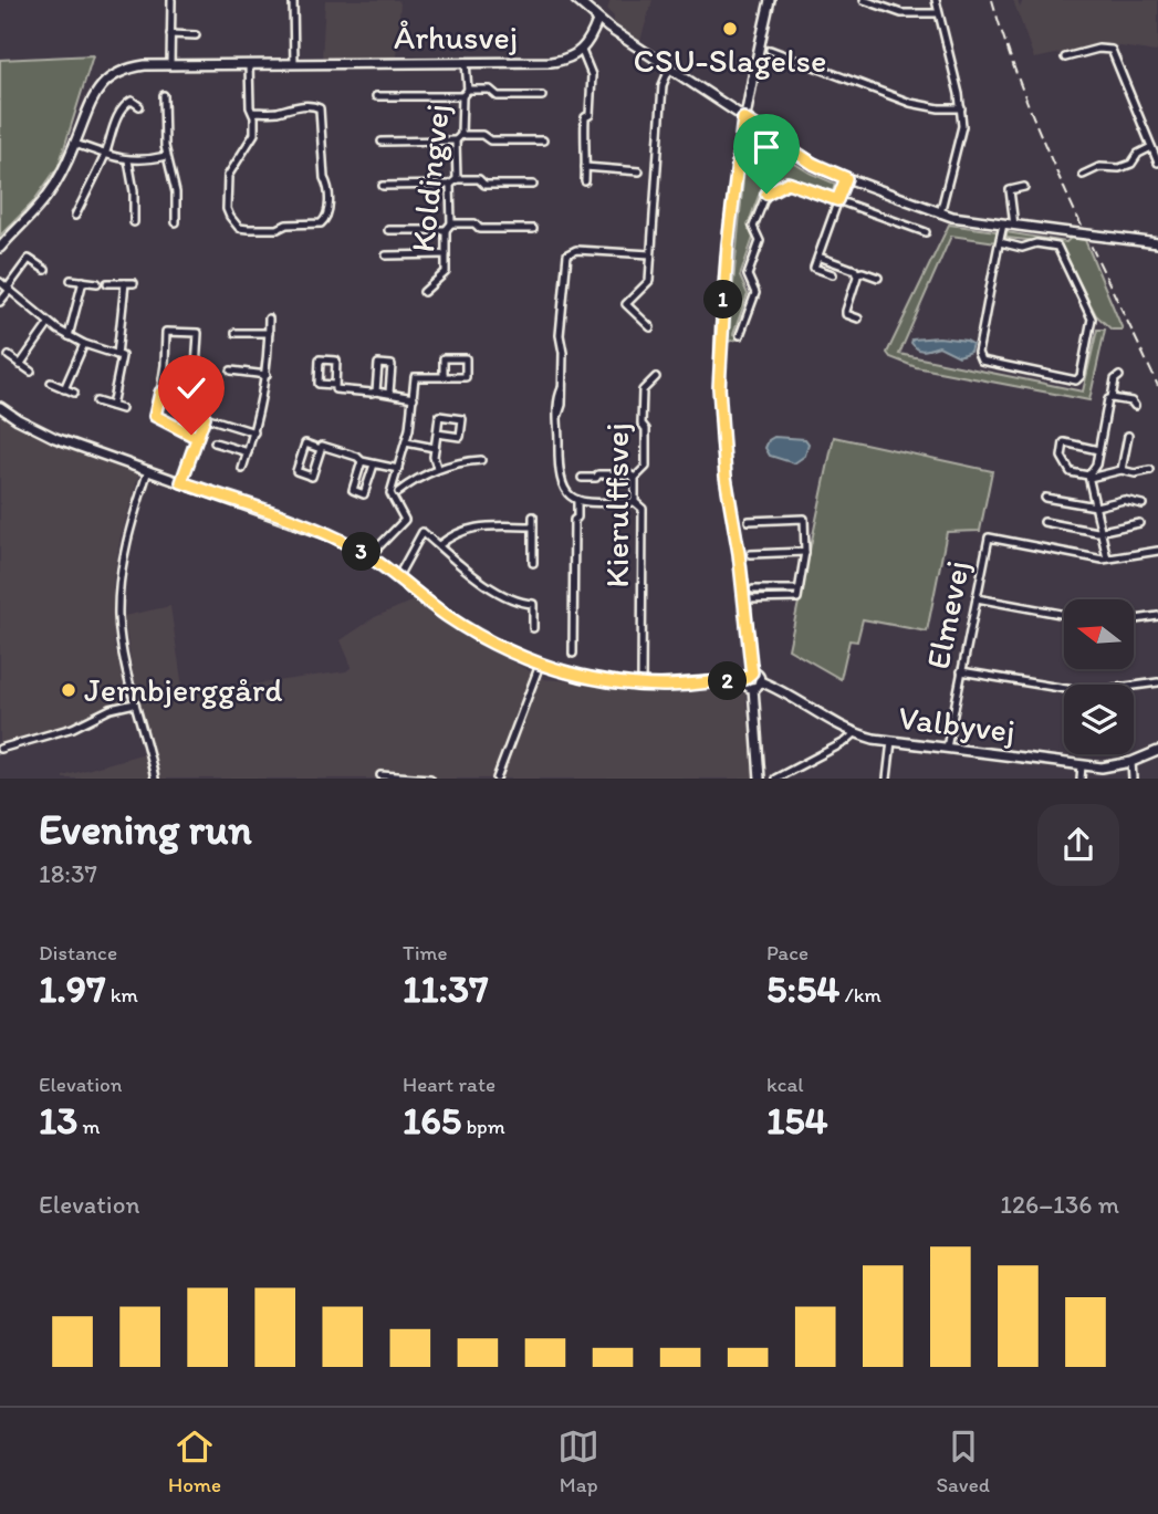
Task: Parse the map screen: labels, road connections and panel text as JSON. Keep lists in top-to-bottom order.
{
  "streets": {
    "street": [
      "Århusvej",
      "Koldingvej",
      "Kierulffsvej",
      "Elmevej",
      "Valbyvej"
    ]
  },
  "crossings": [
    ["Århusvej", "Koldingvej"],
    ["Elmevej", "Valbyvej"]
  ],
  "places": ["CSU-Slagelse", "Jernbjerggård"],
  "north": "left",
  "page": {
    "pins": ["1", "3", "2"],
    "heading": ["Evening run", "18:37"],
    "stats": [
      ["Distance", "1.97 km"],
      ["Time", "11:37"],
      ["Pace", "5:54 /km"],
      ["Elevation", "13 m"],
      ["Heart rate", "165 bpm"],
      ["kcal", "154"]
    ],
    "chart": ["Elevation", "126–136 m"],
    "tabs": ["Home", "Map", "Saved"]
  }
}
